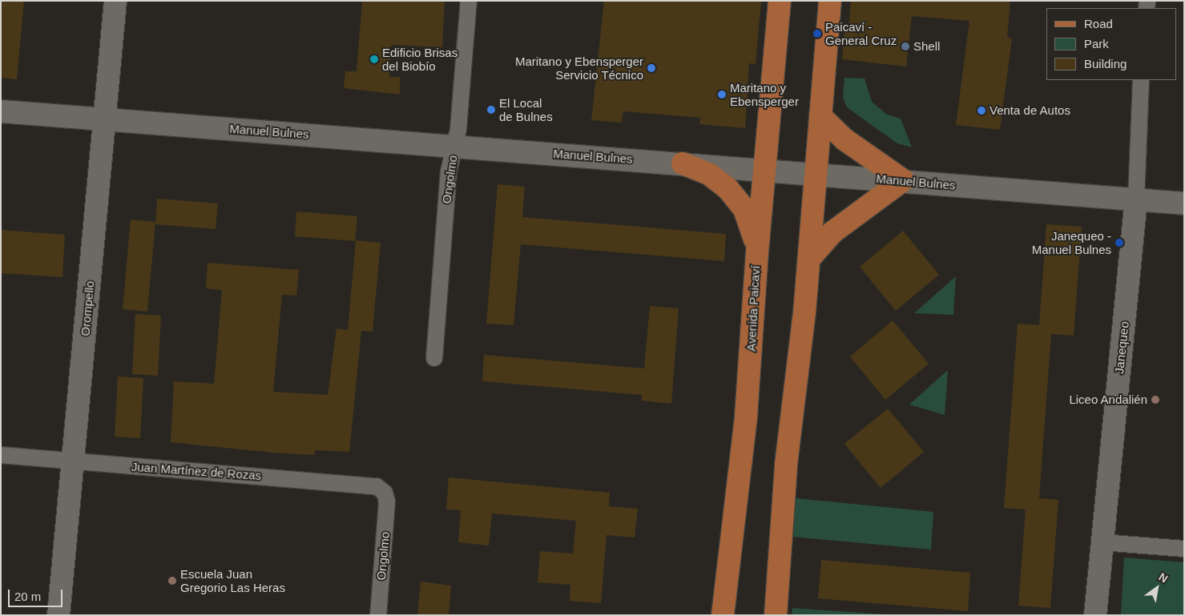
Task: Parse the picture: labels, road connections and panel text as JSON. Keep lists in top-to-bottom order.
{
  "streets": {
    "main road": [
      "Manuel Bulnes",
      "Orompello",
      "Avenida Paicaví",
      "Janequeo"
    ],
    "street": ["Ongolmo", "Juan Martínez de Rozas"]
  },
  "crossings": [
    ["Manuel Bulnes", "Ongolmo"],
    ["Manuel Bulnes", "Orompello"],
    ["Manuel Bulnes", "Avenida Paicaví"],
    ["Manuel Bulnes", "Janequeo"],
    ["Ongolmo", "Juan Martínez de Rozas"],
    ["Orompello", "Juan Martínez de Rozas"]
  ],
  "places": [
    "Paicaví - General Cruz",
    "Shell",
    "Edificio Brisas del Biobío",
    "Maritano y Ebensperger Servicio Técnico",
    "Maritano y Ebensperger",
    "El Local de Bulnes",
    "Venta de Autos",
    "Janequeo - Manuel Bulnes",
    "Liceo Andalién",
    "Escuela Juan Gregorio Las Heras"
  ],
  "legend": ["Road", "Park", "Building"],
  "scale_bar": "20 m",
  "north": "top right"
}
